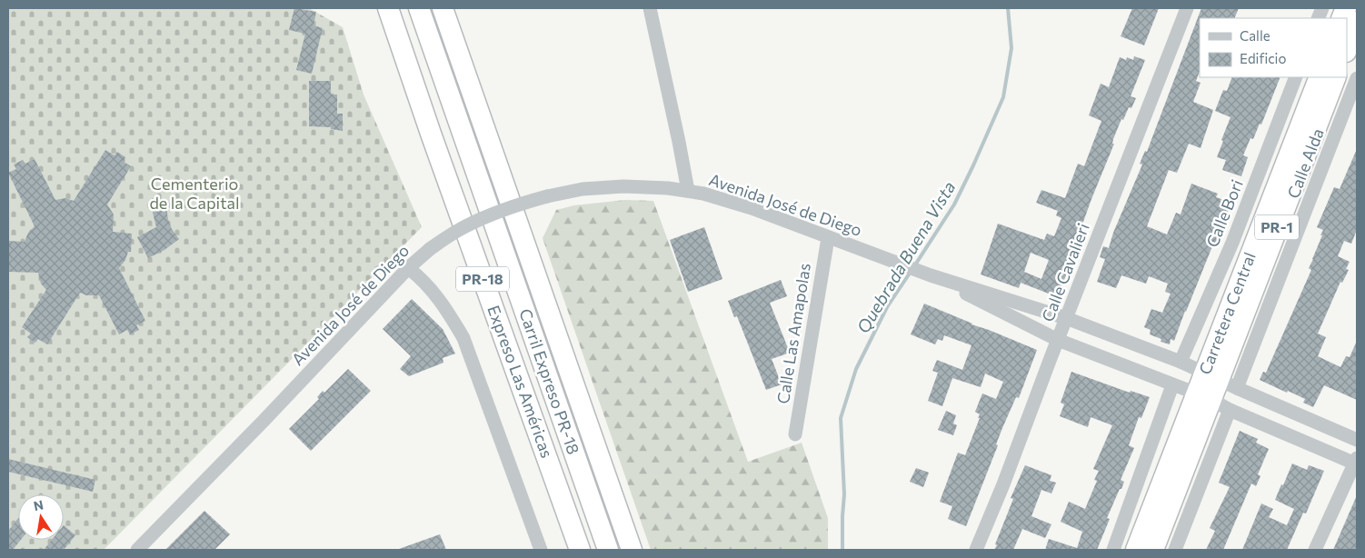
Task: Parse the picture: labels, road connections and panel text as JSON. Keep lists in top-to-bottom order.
{
  "streets": {
    "highway": [
      "PR-1",
      "PR-18",
      "Carretera Central",
      "Expreso Las Américas",
      "Carril Expreso PR-18"
    ],
    "street": [
      "Calle Alda",
      "Avenida José de Diego",
      "Calle Bori",
      "Calle Cavalieri",
      "Calle Las Amapolas"
    ]
  },
  "crossings": [
    ["Calle Alda", "Avenida José de Diego"],
    ["Avenida José de Diego", "Calle Bori"],
    ["Avenida José de Diego", "Calle Cavalieri"],
    ["Avenida José de Diego", "Carretera Central"],
    ["Avenida José de Diego", "Calle Las Amapolas"]
  ],
  "water": ["Quebrada Buena Vista"],
  "parks": ["Cementerio de la Capital"],
  "legend": ["Calle", "Edificio"],
  "north": "top"
}
